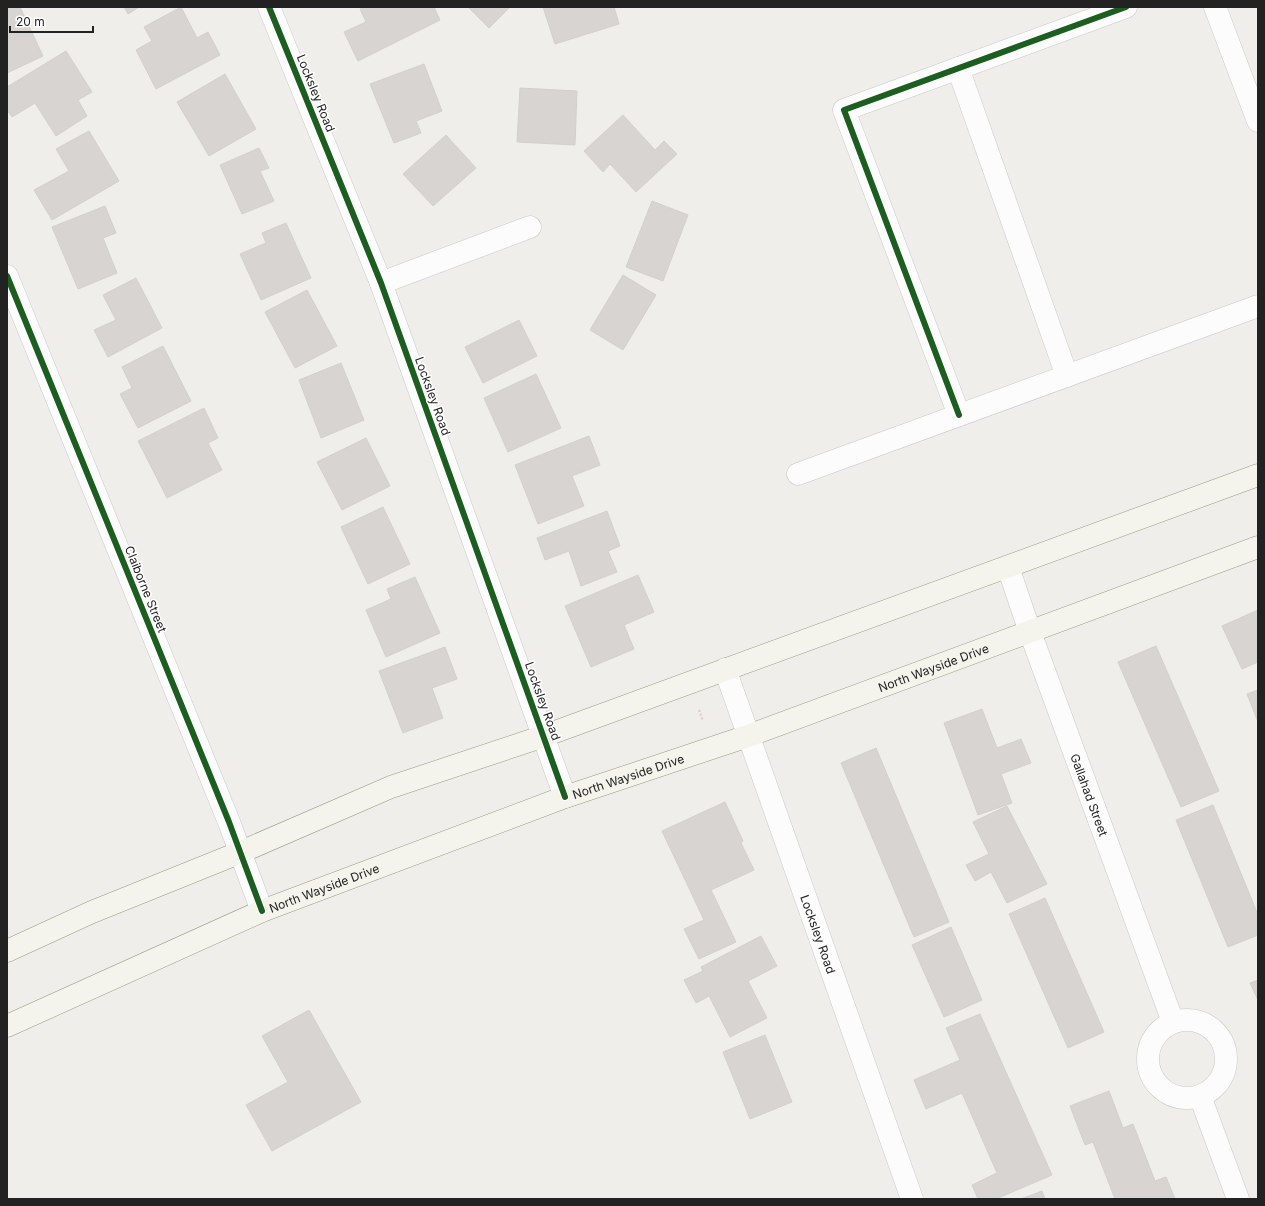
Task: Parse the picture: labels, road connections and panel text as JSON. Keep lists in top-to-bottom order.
{
  "streets": {
    "main road": ["North Wayside Drive"],
    "street": ["Locksley Road", "Claiborne Street", "Gallahad Street"]
  },
  "crossings": [
    ["Locksley Road", "North Wayside Drive"],
    ["Claiborne Street", "North Wayside Drive"],
    ["North Wayside Drive", "Gallahad Street"]
  ],
  "scale_bar": "20 m"
}
